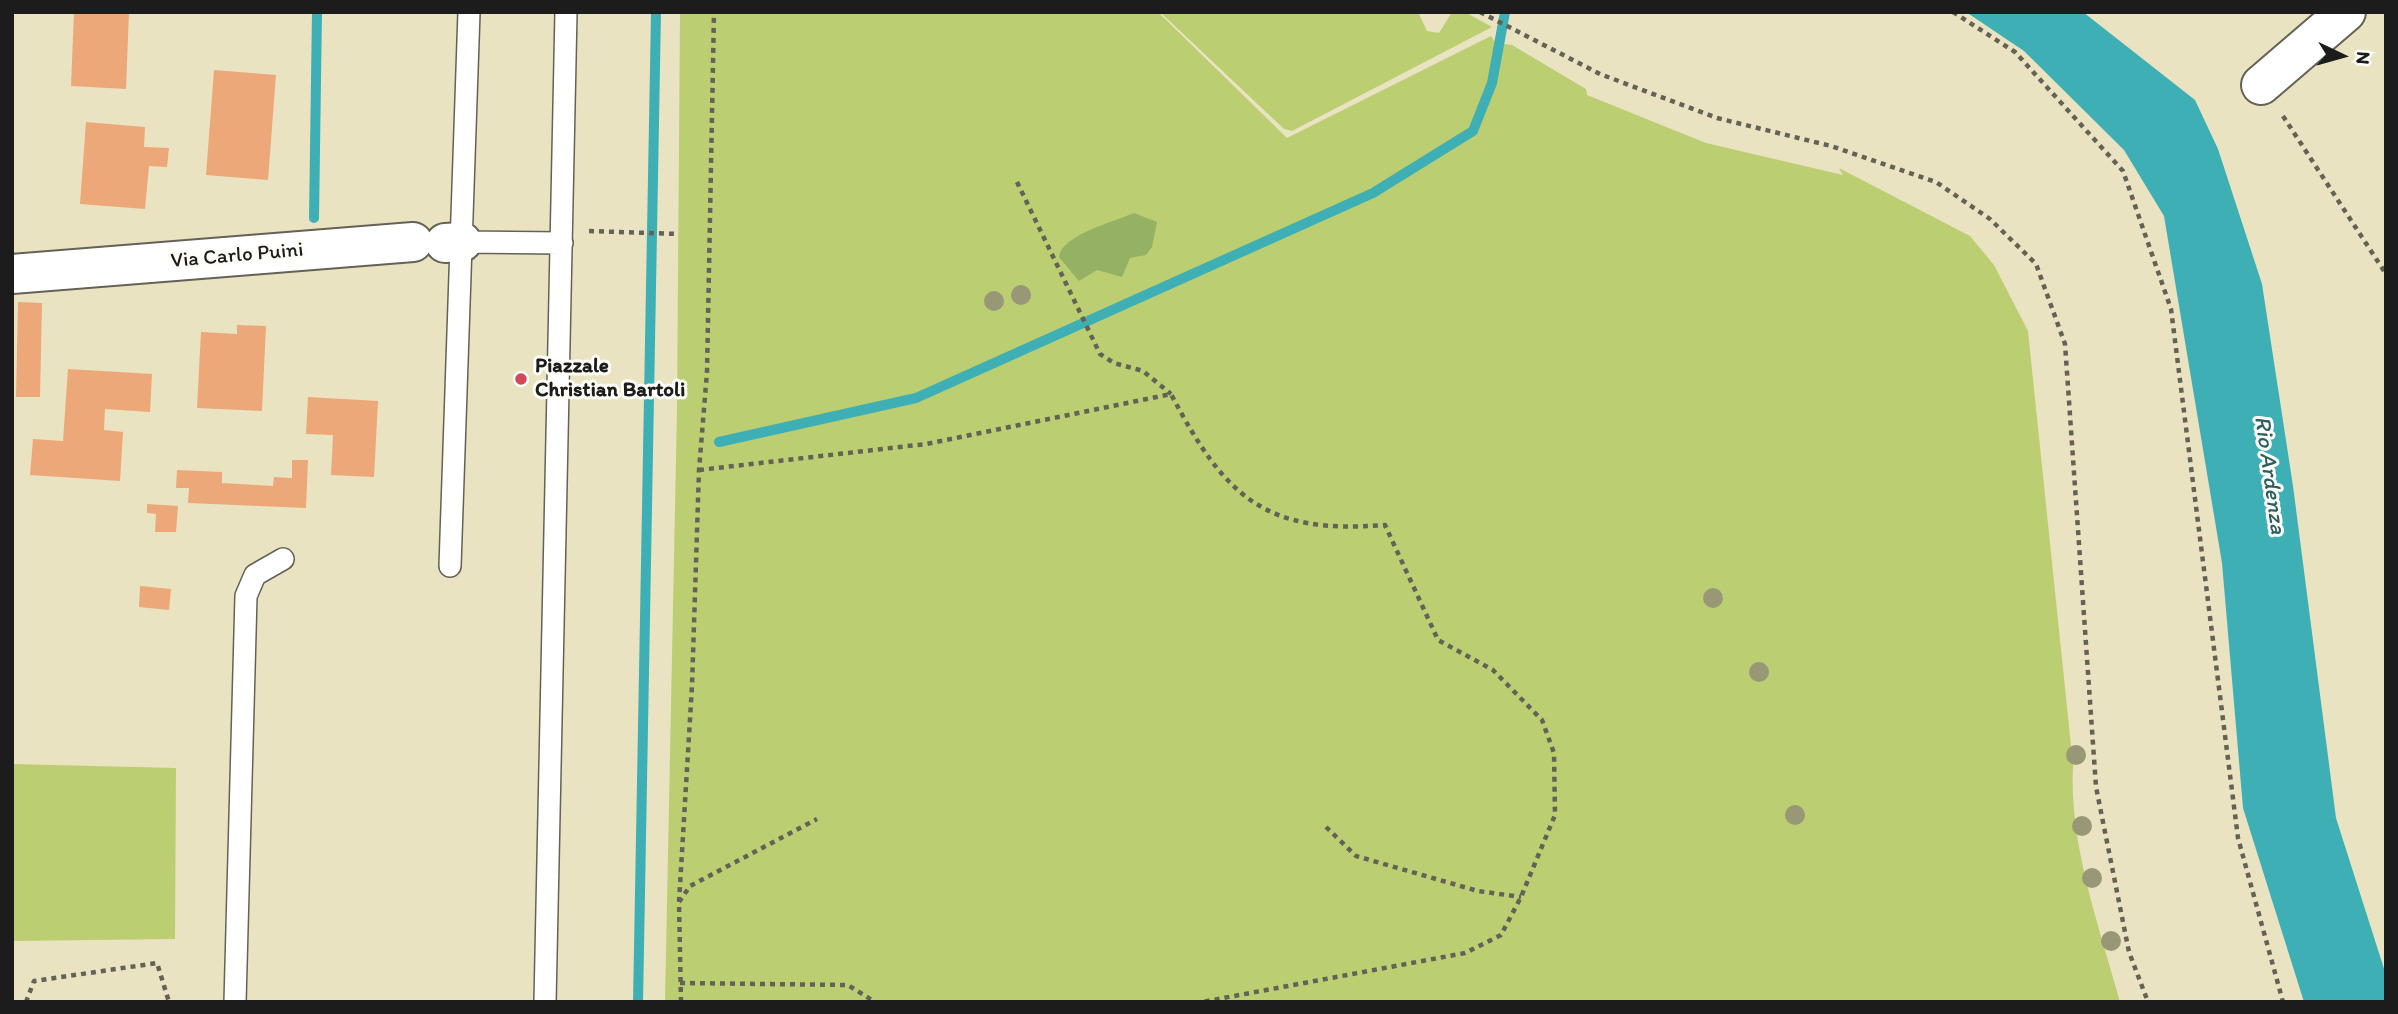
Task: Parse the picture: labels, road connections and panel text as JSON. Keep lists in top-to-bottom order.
{
  "streets": {
    "street": ["Via Carlo Puini"]
  },
  "water": ["Rio Ardenza"],
  "places": ["Piazzale Christian Bartoli"],
  "north": "right"
}
